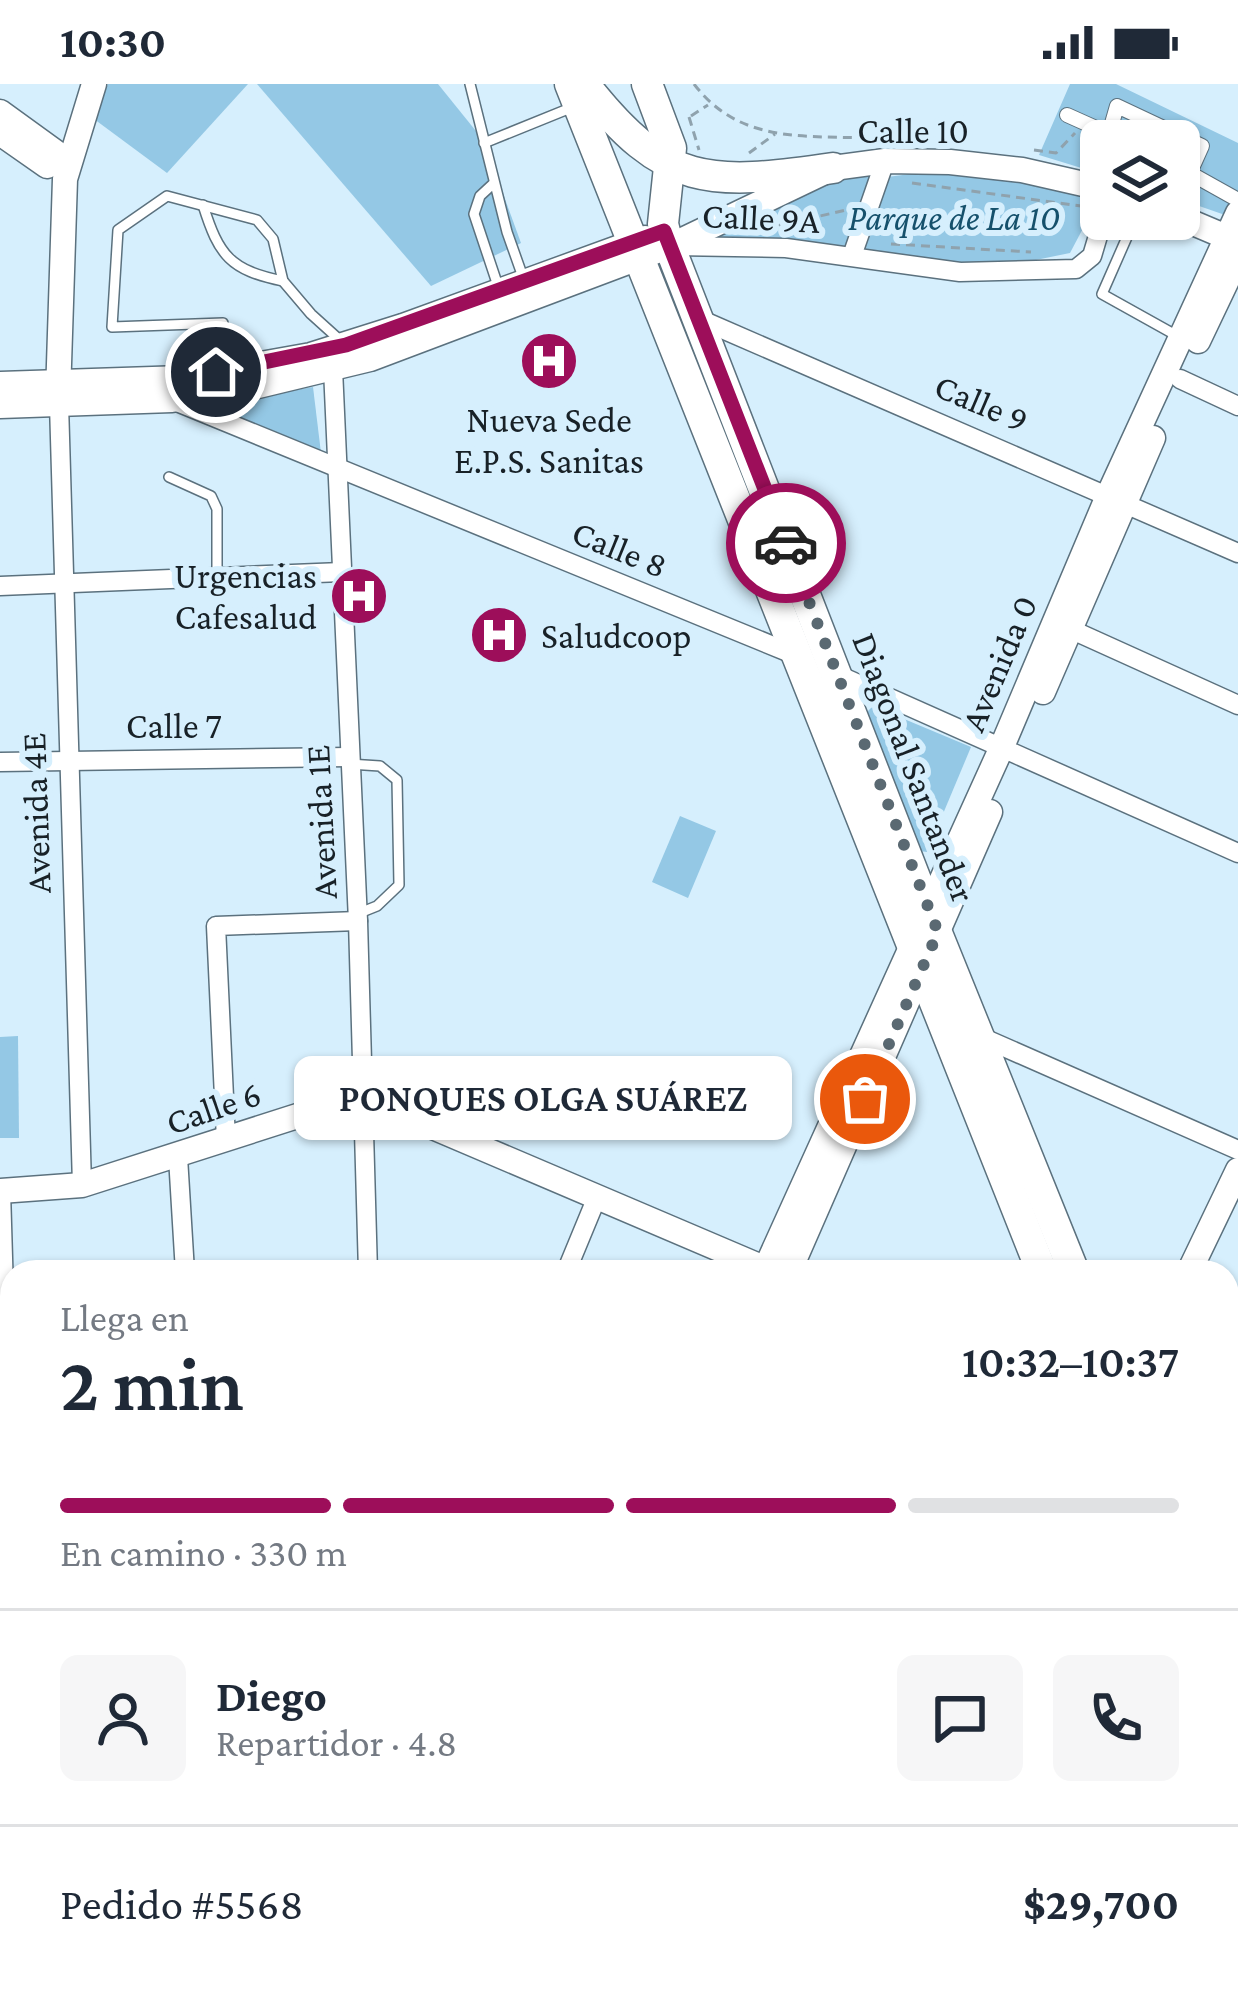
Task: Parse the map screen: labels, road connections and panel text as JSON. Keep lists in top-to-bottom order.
{
  "streets": {
    "main road": ["Diagonal Santander"],
    "street": [
      "Calle 10",
      "Calle 9A",
      "Calle 9",
      "Calle 8",
      "Avenida 0",
      "Calle 7",
      "Avenida 4E",
      "Avenida 1E",
      "Calle 6"
    ]
  },
  "crossings": [
    ["Calle 10", "Calle 9A"],
    ["Calle 10", "Diagonal Santander"],
    ["Calle 9A", "Diagonal Santander"],
    ["Calle 9", "Avenida 0"],
    ["Calle 9", "Diagonal Santander"],
    ["Calle 8", "Avenida 0"],
    ["Calle 8", "Diagonal Santander"],
    ["Calle 8", "Avenida 1E"],
    ["Avenida 0", "Diagonal Santander"],
    ["Calle 7", "Avenida 4E"],
    ["Calle 7", "Avenida 1E"],
    ["Avenida 4E", "Calle 6"],
    ["Avenida 1E", "Calle 6"]
  ],
  "parks": ["Parque de La 10"],
  "places": {
    "hospital": ["Nueva Sede E.P.S. Sanitas", "Urgencias Cafesalud", "Saludcoop"],
    "other": ["PONQUES OLGA SUÁREZ"]
  },
  "page": {
    "status": "10:30",
    "bubble": "PONQUES OLGA SUÁREZ",
    "heading": ["2 min", "Llega en", "10:32–10:37"],
    "panel": [
      "Diego",
      "Repartidor · 4.8",
      "Pedido #5568",
      "$29,700"
    ],
    "bar": "En camino · 330 m"
  }
}
